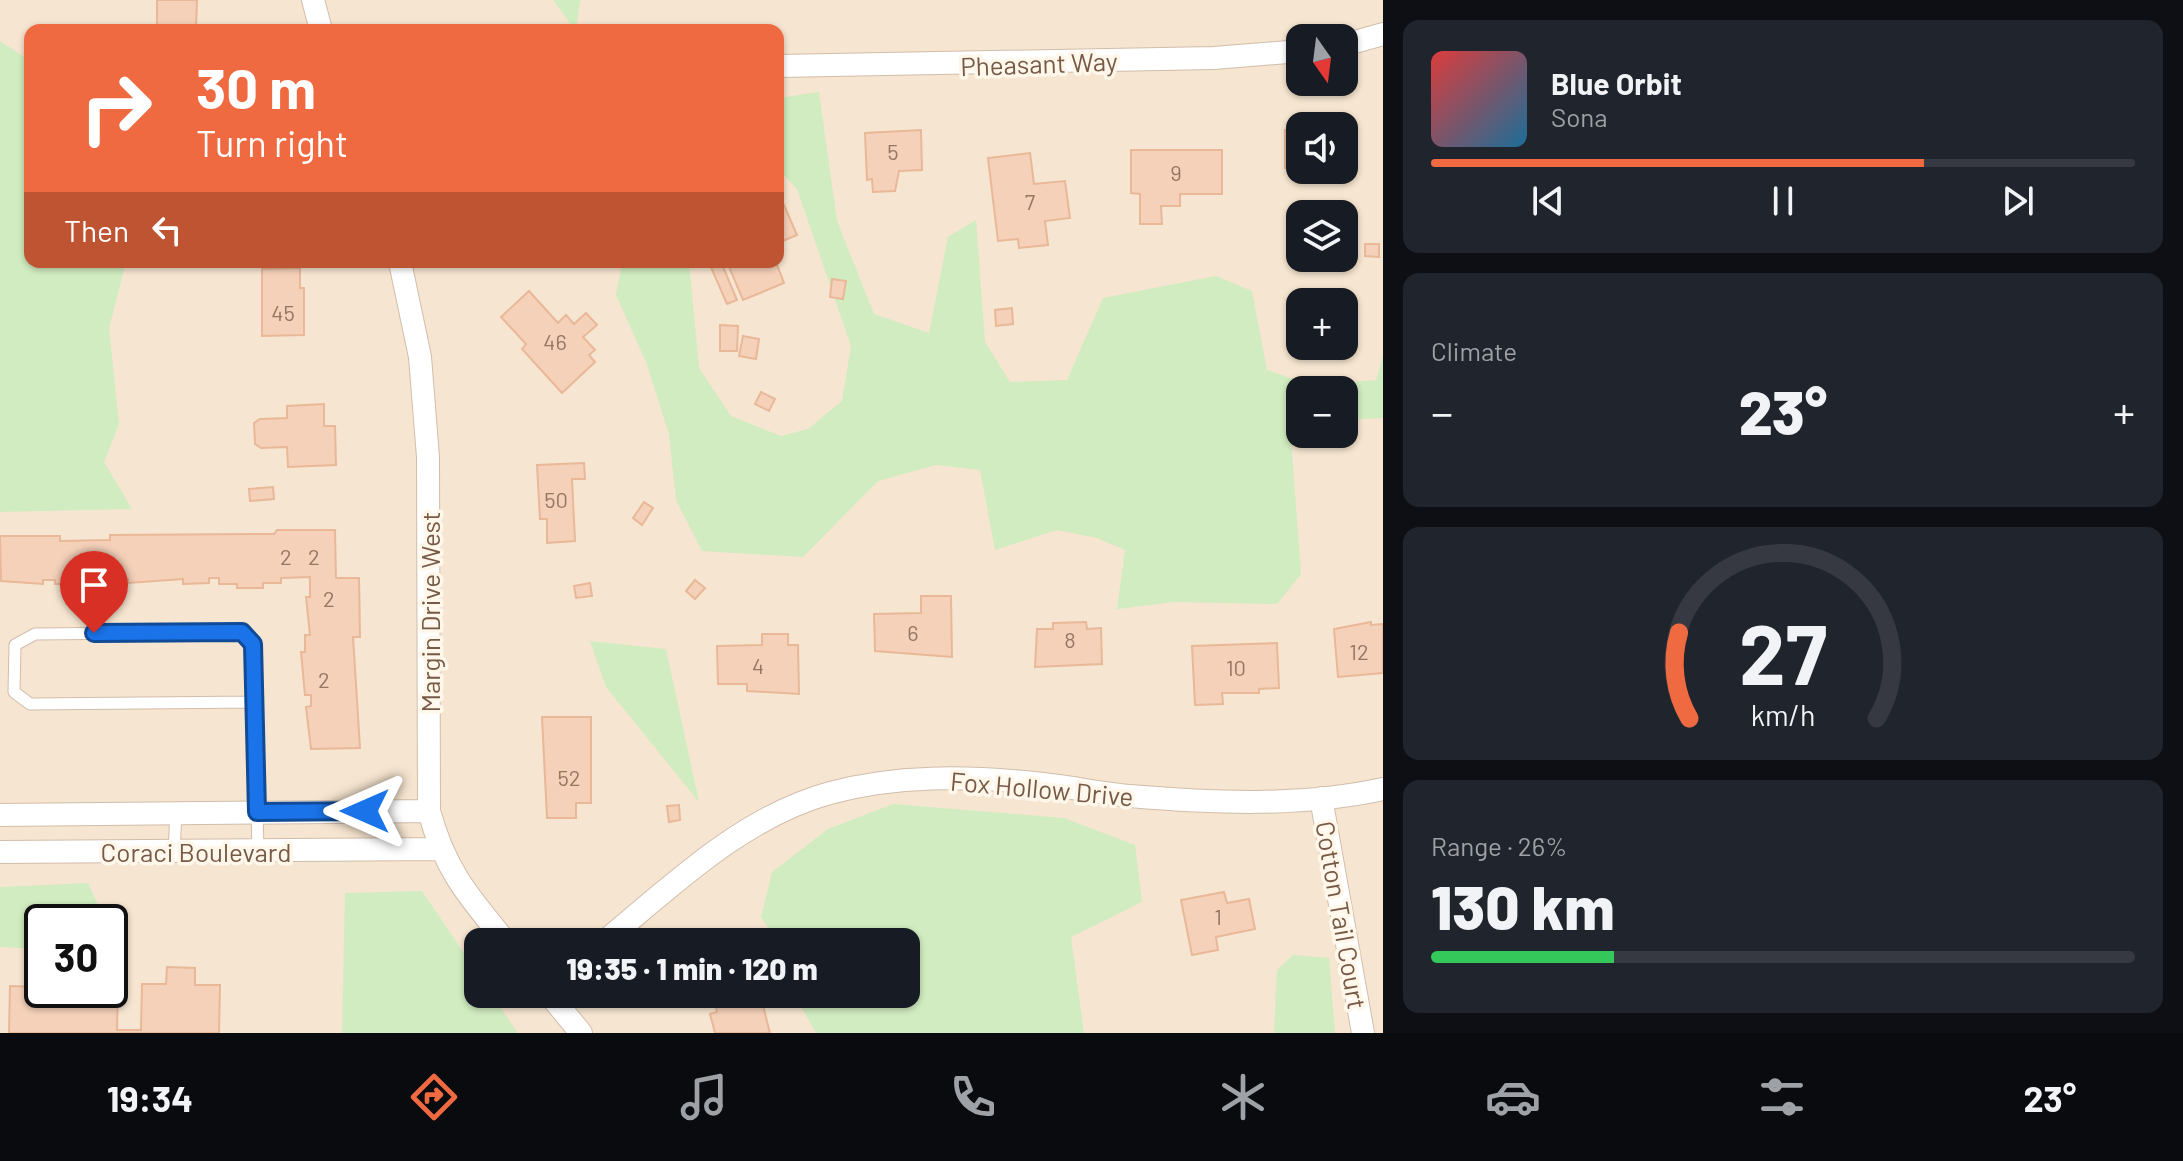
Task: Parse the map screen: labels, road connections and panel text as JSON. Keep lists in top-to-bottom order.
{
  "streets": {
    "street": [
      "Pheasant Way",
      "Margin Drive West",
      "Fox Hollow Drive",
      "Coraci Boulevard",
      "Cotton Tail Court"
    ]
  },
  "crossings": [
    ["Margin Drive West", "Coraci Boulevard"],
    ["Fox Hollow Drive", "Cotton Tail Court"]
  ],
  "house_numbers": [
    "5",
    "9",
    "7",
    "45",
    "46",
    "50",
    "2",
    "2",
    "2",
    "6",
    "8",
    "12",
    "4",
    "10",
    "2",
    "52",
    "1"
  ],
  "north": "bottom",
  "page": {
    "map_buttons": ["+", "−"],
    "turn": ["30 m", "Turn right"],
    "song": ["Blue Orbit", "Sona"],
    "then": "Then",
    "tile": [
      "Climate",
      ["Range · 26%", "130 km"]
    ],
    "heat": ["−", "23°", "+"],
    "limit": "30",
    "trip": "19:35 · 1 min · 120 m",
    "tabs": ["19:34", "23°"],
    "gauge": ["27", "km/h"]
  }
}
